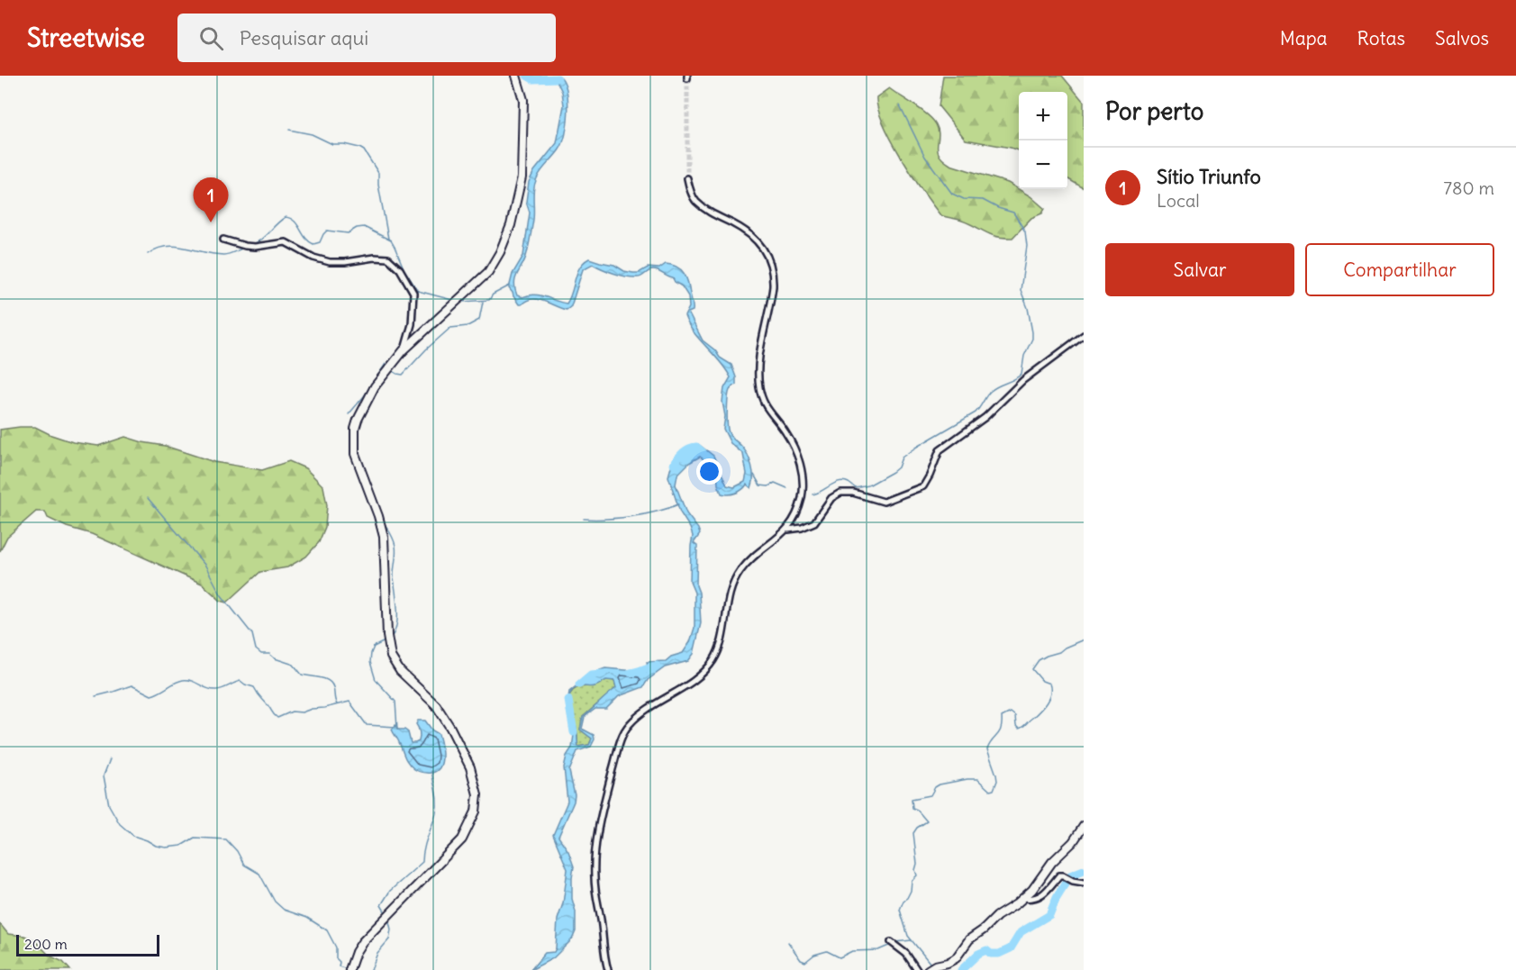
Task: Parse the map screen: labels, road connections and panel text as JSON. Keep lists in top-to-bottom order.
{
  "scale_bar": "200 m",
  "page": {
    "header": "Streetwise",
    "search": "Pesquisar aqui",
    "nav": ["Mapa", "Rotas", "Salvos"],
    "heading": "Por perto",
    "map_buttons": ["+", "−"],
    "list": [
      {
        "mark": "1",
        "name": "Sítio Triunfo",
        "note": "Local",
        "value": "780 m"
      }
    ],
    "pins": "1",
    "buttons": ["Salvar", "Compartilhar"],
    "scale": "200 m"
  }
}
